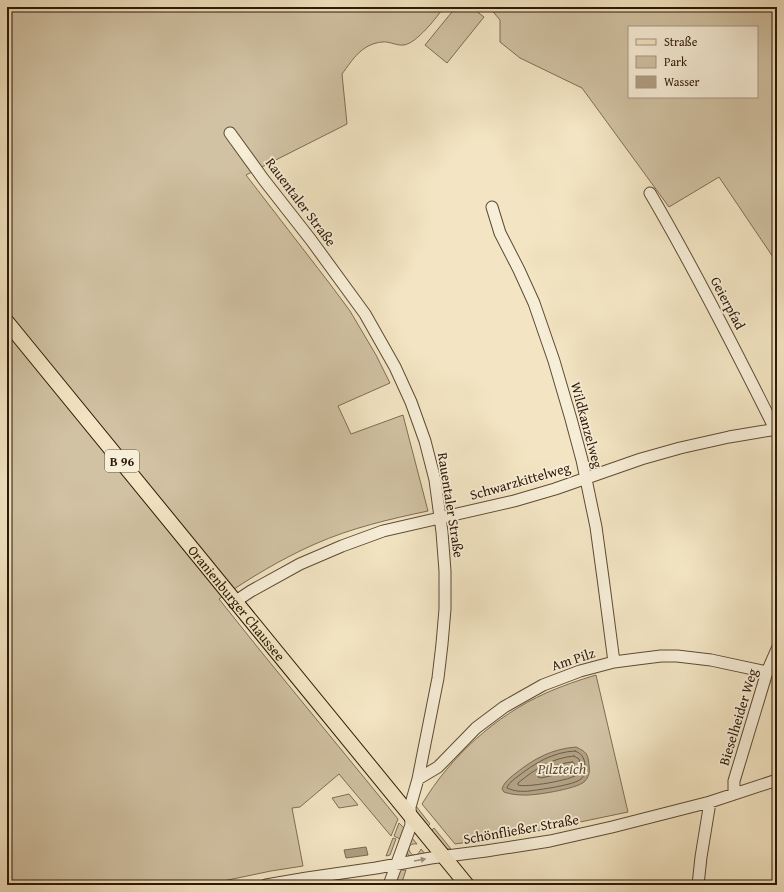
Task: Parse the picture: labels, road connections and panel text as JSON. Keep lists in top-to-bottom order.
{
  "streets": {
    "main road": ["B 96", "Oranienburger Chaussee"],
    "street": [
      "Rauentaler Straße",
      "Geierpfad",
      "Wildkanzelweg",
      "Schwarzkittelweg",
      "Am Pilz",
      "Bieselheider Weg",
      "Schönfließer Straße"
    ]
  },
  "crossings": [
    ["Rauentaler Straße", "Schwarzkittelweg"],
    ["Rauentaler Straße", "Oranienburger Chaussee"],
    ["Rauentaler Straße", "Am Pilz"],
    ["Rauentaler Straße", "Schönfließer Straße"],
    ["Geierpfad", "Schwarzkittelweg"],
    ["Wildkanzelweg", "Schwarzkittelweg"],
    ["Wildkanzelweg", "Am Pilz"],
    ["Schwarzkittelweg", "Oranienburger Chaussee"],
    ["Oranienburger Chaussee", "Schönfließer Straße"],
    ["Am Pilz", "Bieselheider Weg"],
    ["Bieselheider Weg", "Schönfließer Straße"]
  ],
  "water": ["Pilzteich"],
  "legend": ["Straße", "Park", "Wasser"]
}
